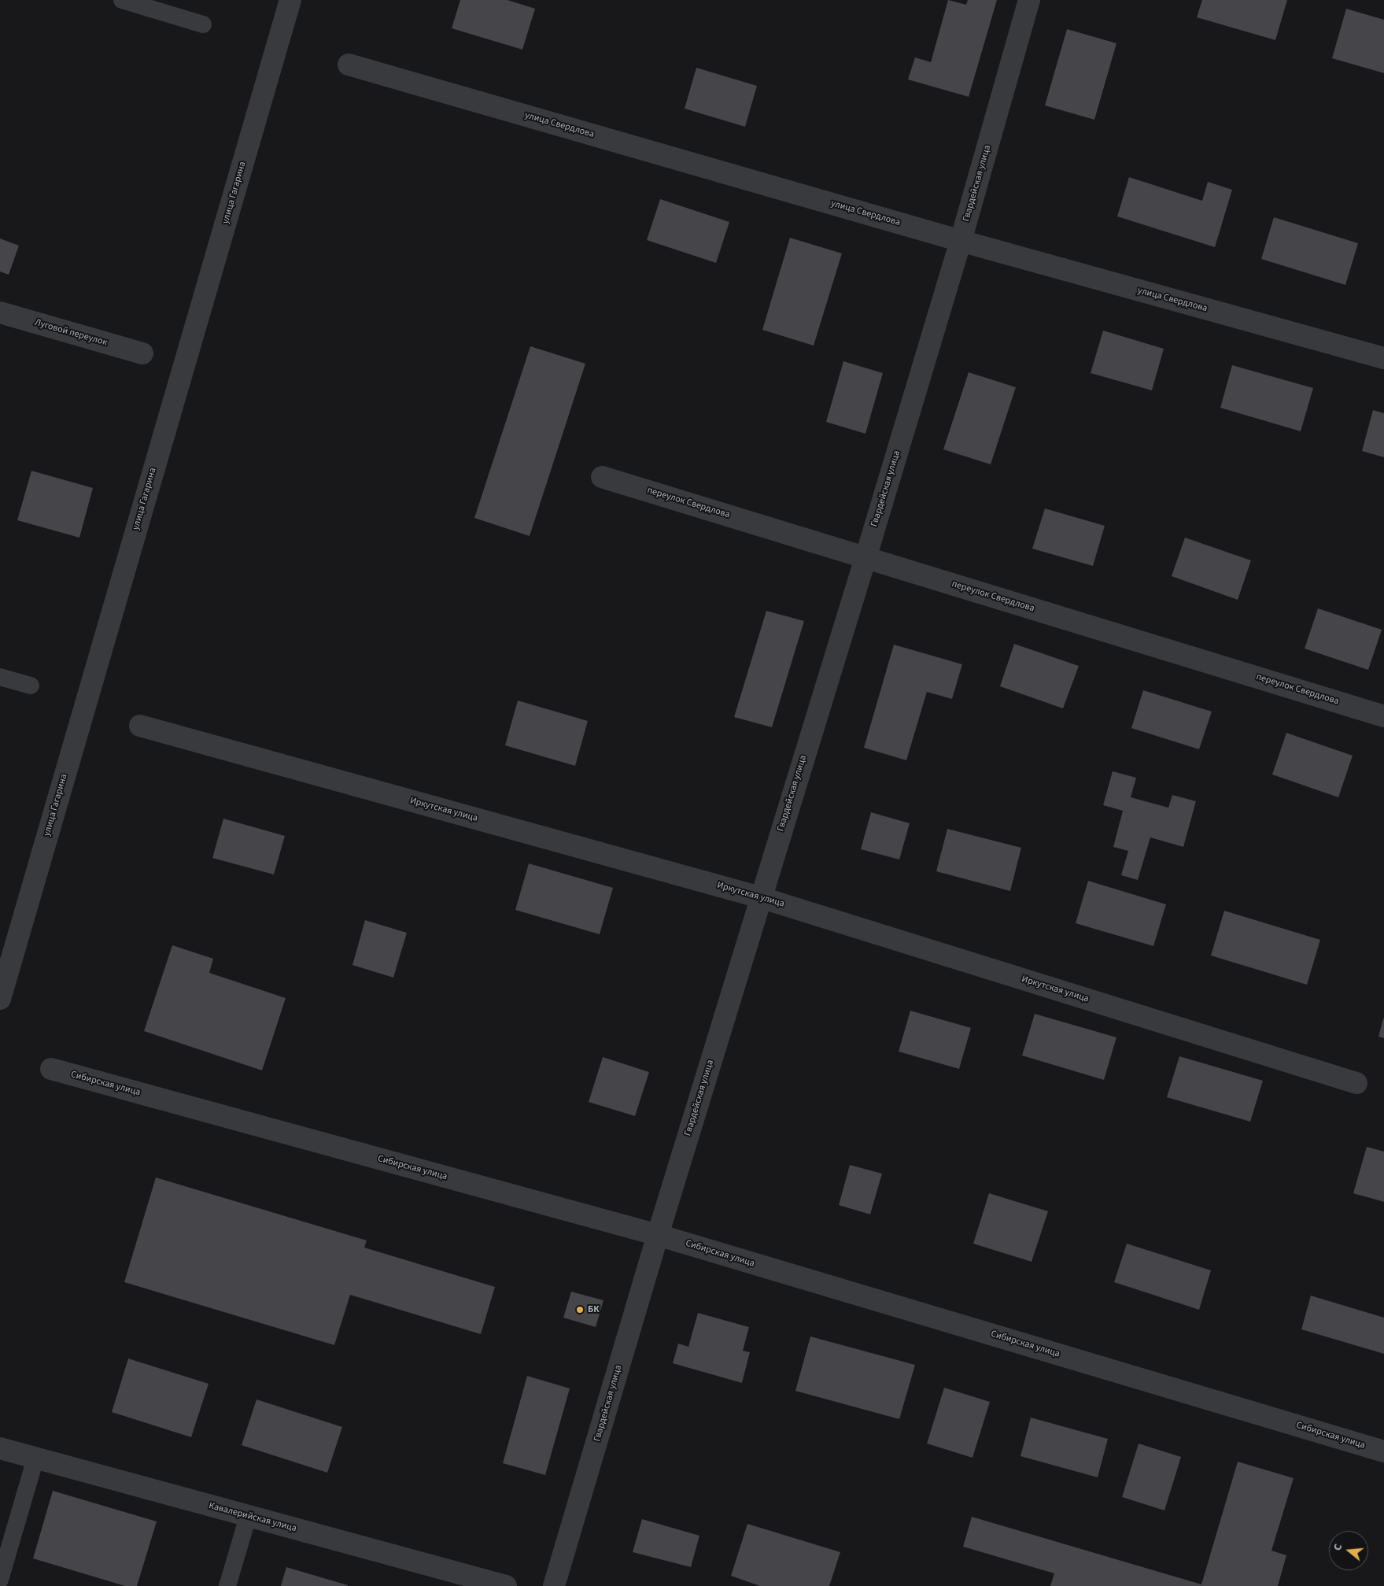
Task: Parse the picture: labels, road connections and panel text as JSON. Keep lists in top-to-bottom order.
{
  "streets": {
    "street": [
      "улица Свердлова",
      "Гвардейская улица",
      "улица Гагарина",
      "Луговой переулок",
      "переулок Свердлова",
      "Иркутская улица",
      "Сибирская улица",
      "Кавалерийская улица"
    ]
  },
  "crossings": [
    ["улица Свердлова", "Гвардейская улица"],
    ["Гвардейская улица", "переулок Свердлова"],
    ["Гвардейская улица", "Иркутская улица"],
    ["Гвардейская улица", "Сибирская улица"]
  ],
  "places": ["БК"],
  "north": "left"
}
